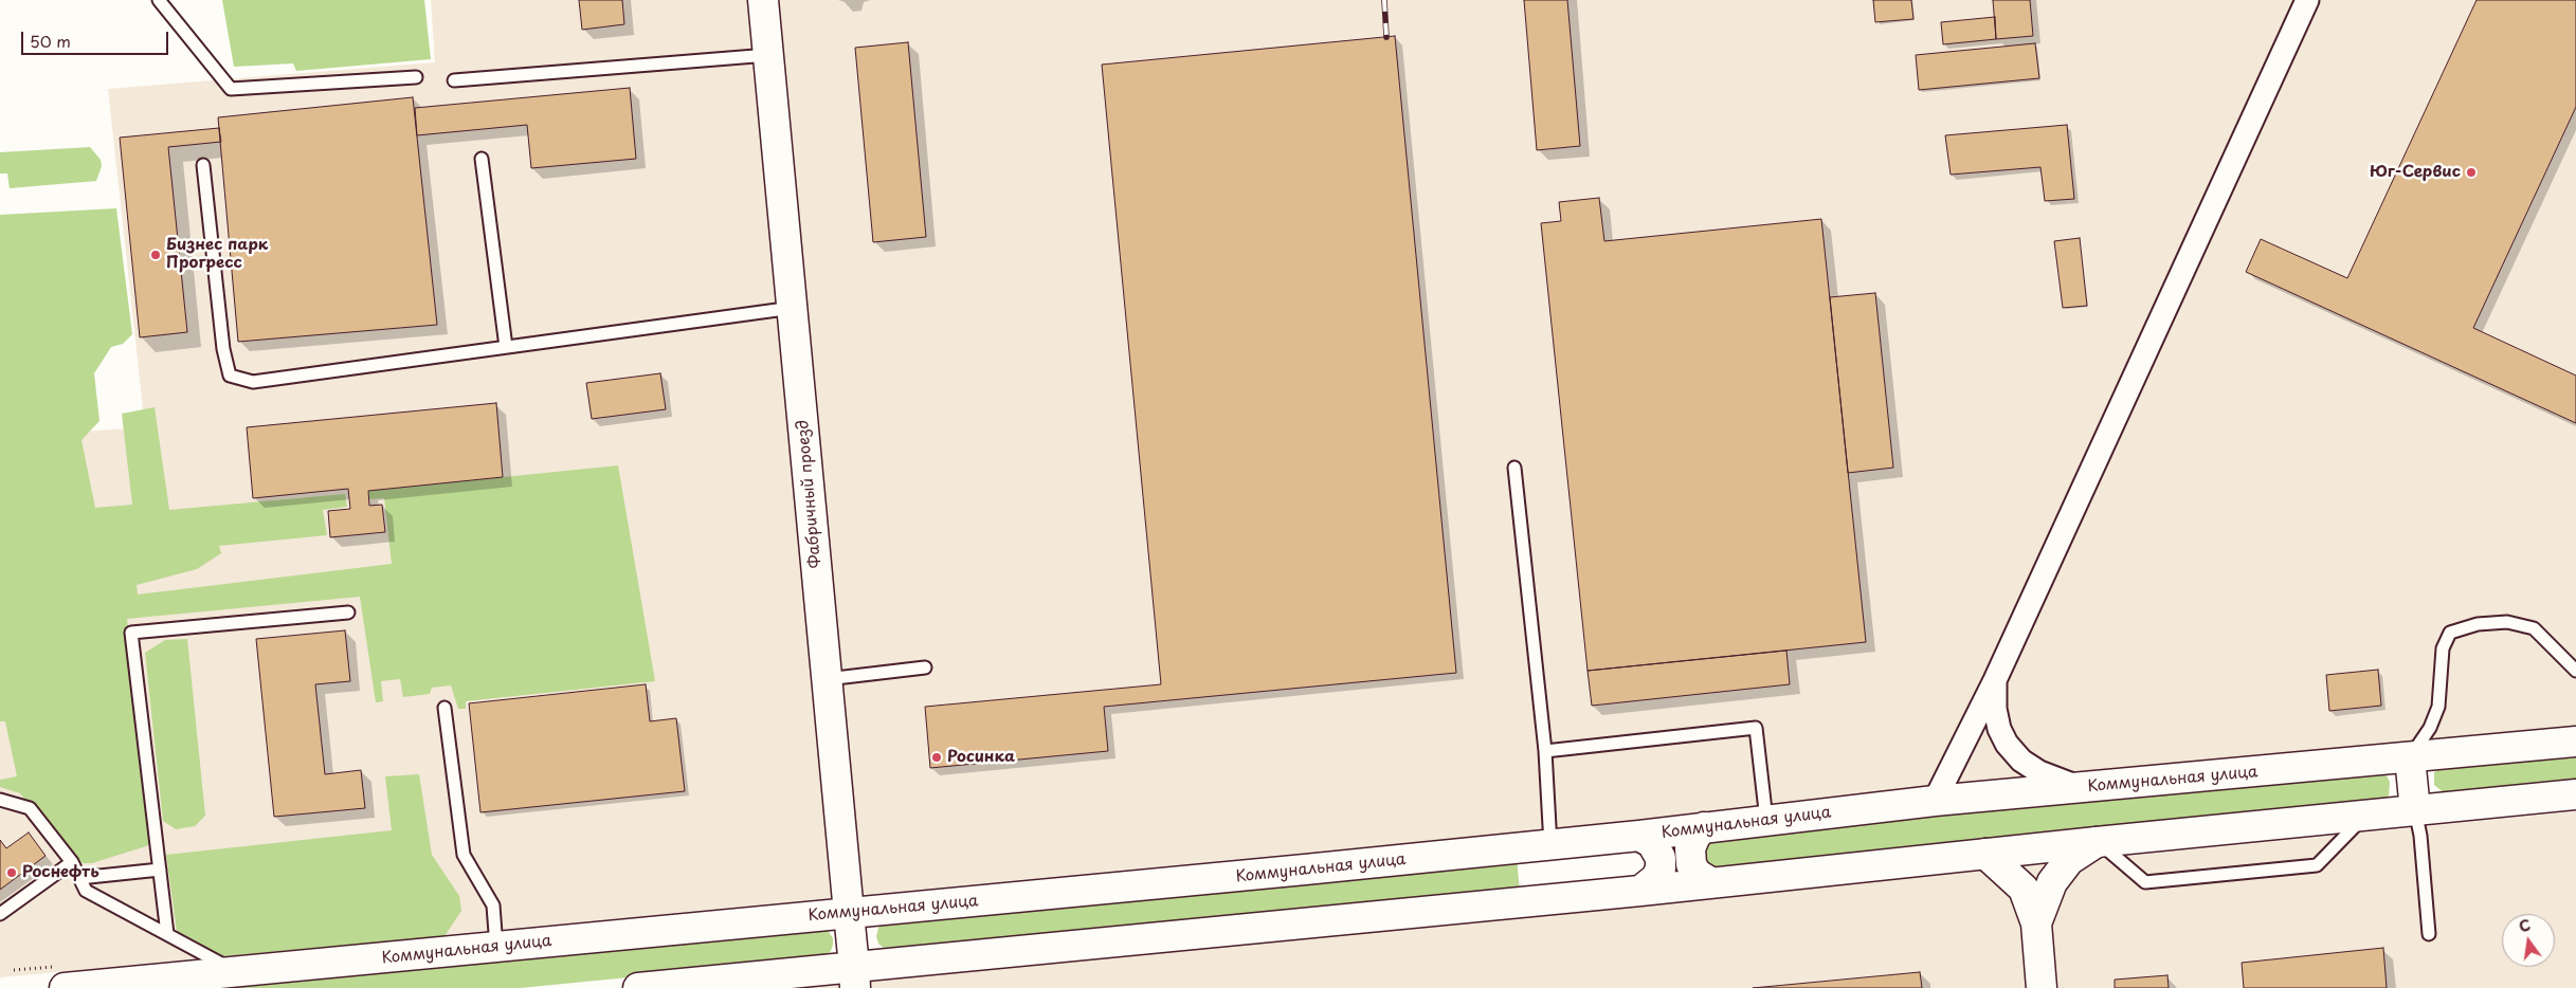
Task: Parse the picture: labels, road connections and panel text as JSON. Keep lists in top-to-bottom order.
{
  "streets": {
    "main road": ["Фабричный проезд", "Коммунальная улица"]
  },
  "crossings": [
    ["Фабричный проезд", "Коммунальная улица"]
  ],
  "places": [
    "Юг-Сервис",
    "Бизнес парк Прогресс",
    "Росинка",
    "Роснефть"
  ],
  "scale_bar": "50 m",
  "north": "top"
}
